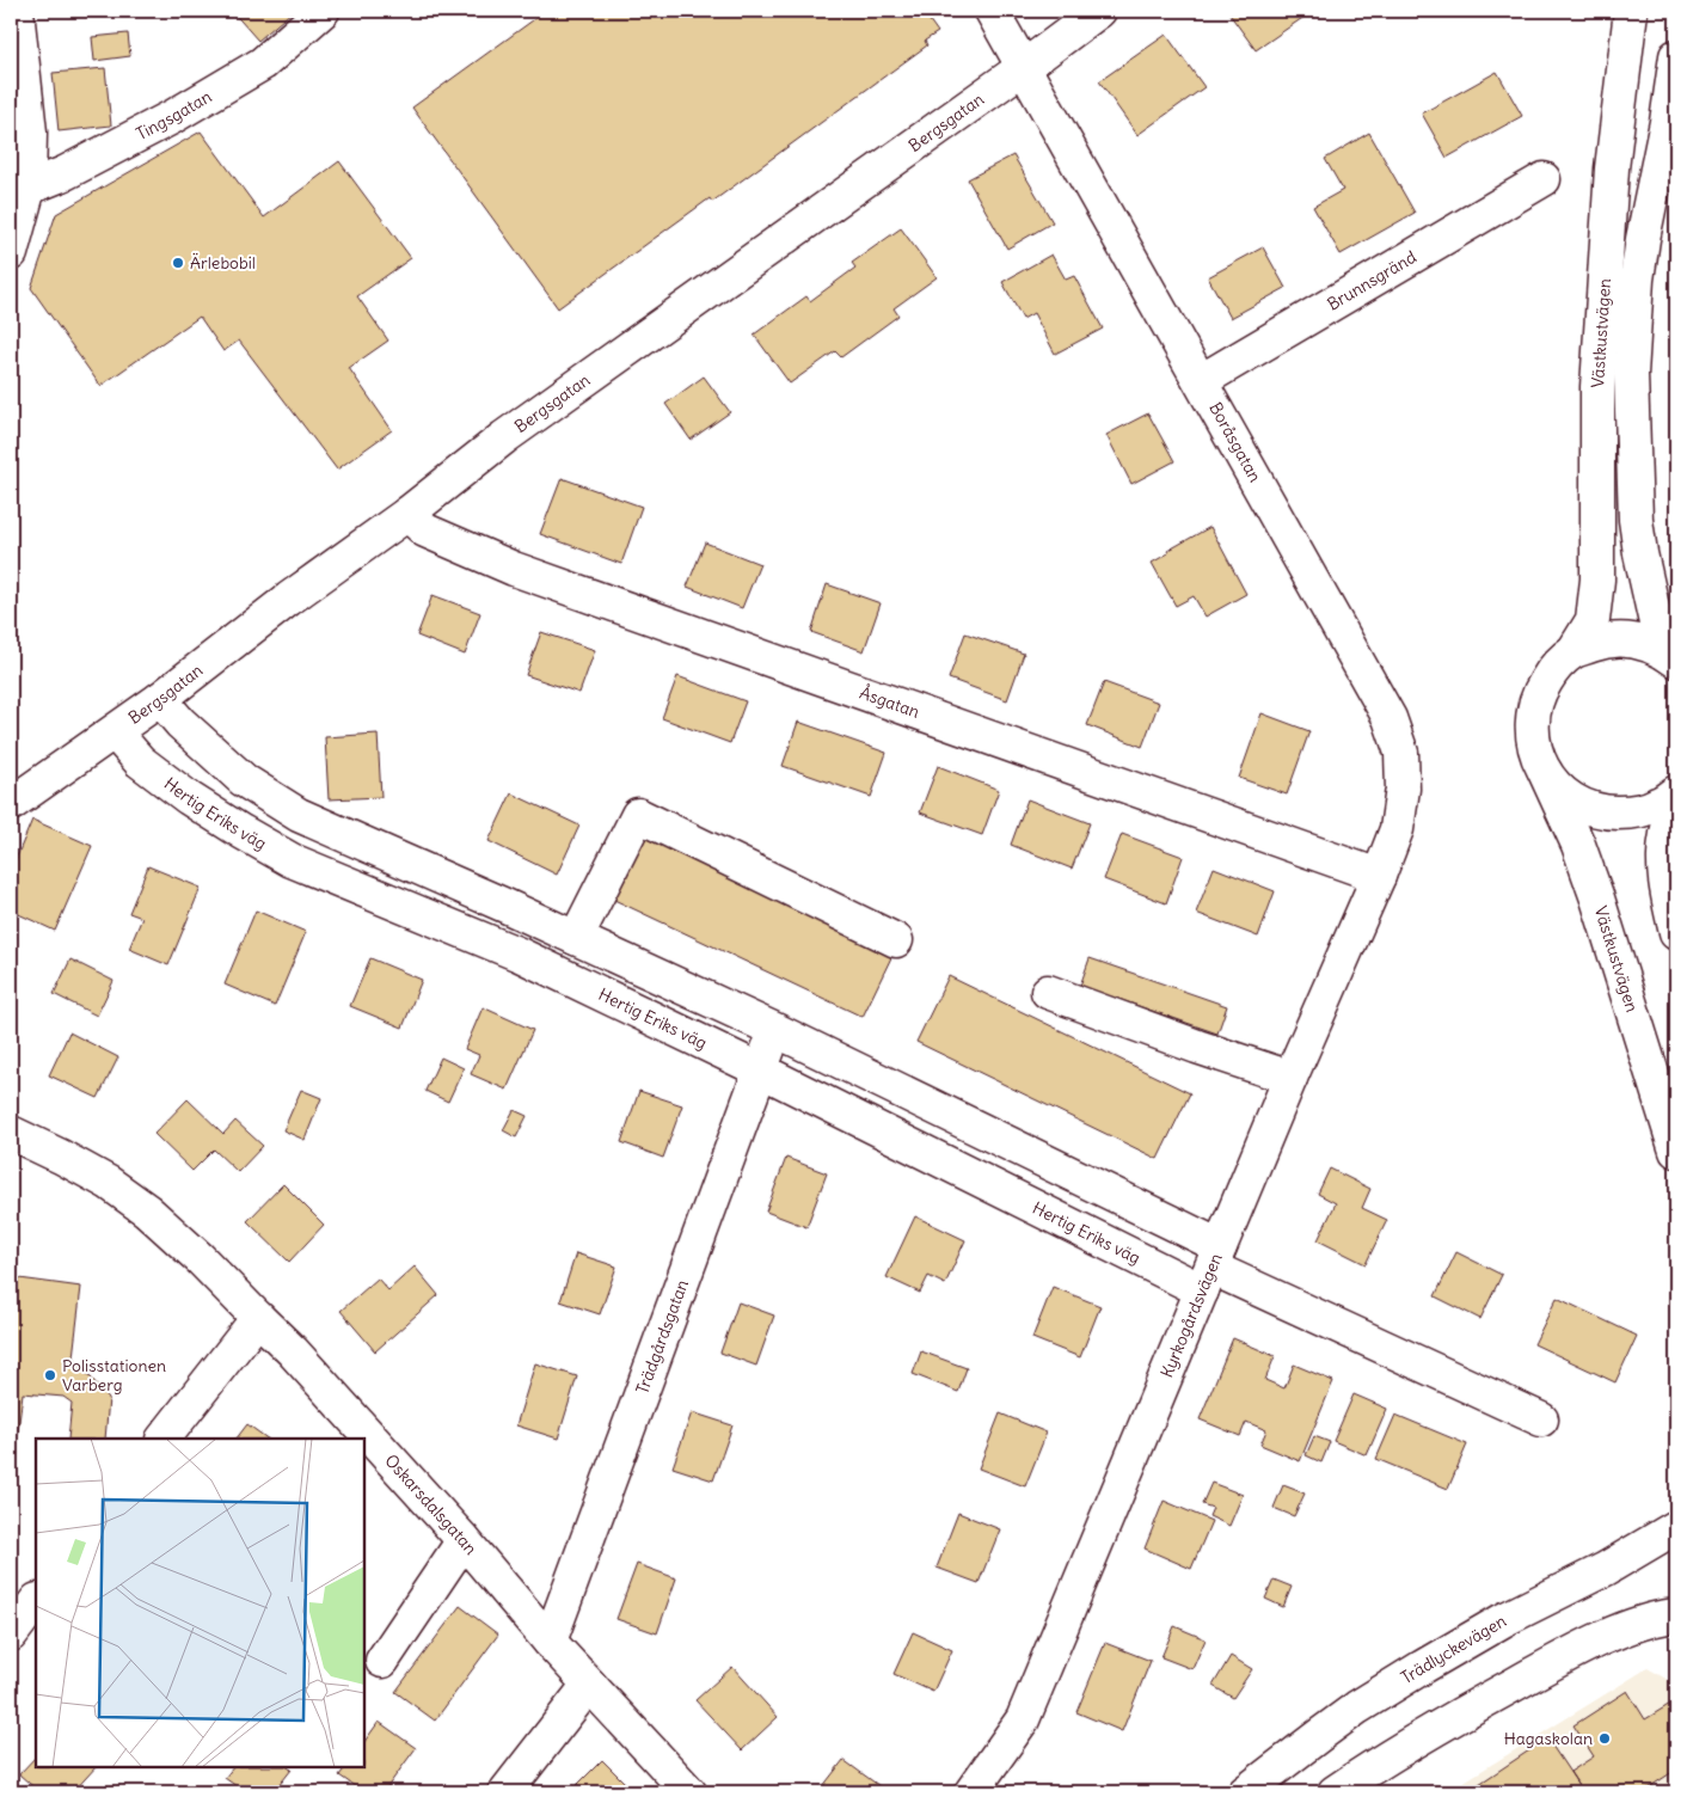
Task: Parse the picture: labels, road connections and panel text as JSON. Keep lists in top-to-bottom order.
{
  "streets": {
    "street": [
      "Tingsgatan",
      "Bergsgatan",
      "Brunnsgränd",
      "Västkustvägen",
      "Boråsgatan",
      "Åsgatan",
      "Hertig Eriks väg",
      "Kyrkogårdsvägen",
      "Trädgårdsgatan",
      "Oskarsdalsgatan",
      "Trädlyckevägen"
    ]
  },
  "crossings": [
    ["Bergsgatan", "Boråsgatan"],
    ["Bergsgatan", "Åsgatan"],
    ["Bergsgatan", "Hertig Eriks väg"],
    ["Brunnsgränd", "Boråsgatan"],
    ["Boråsgatan", "Kyrkogårdsvägen"],
    ["Åsgatan", "Kyrkogårdsvägen"],
    ["Hertig Eriks väg", "Kyrkogårdsvägen"],
    ["Hertig Eriks väg", "Trädgårdsgatan"],
    ["Trädgårdsgatan", "Oskarsdalsgatan"]
  ],
  "places": ["Ärlebobil", "Polisstationen Varberg", "Hagaskolan"]
}
